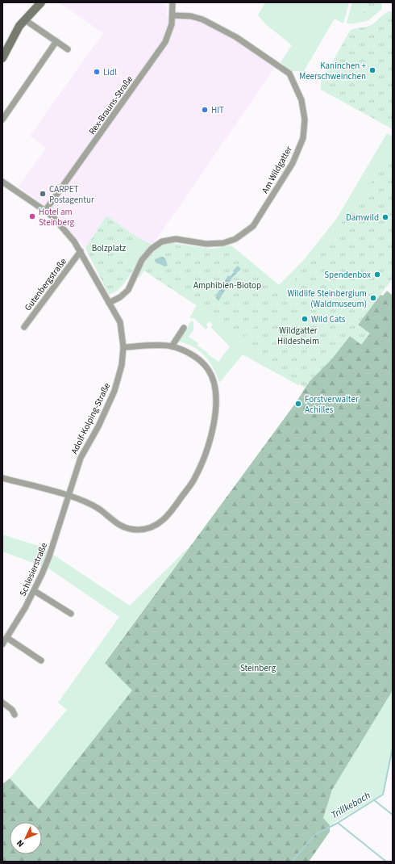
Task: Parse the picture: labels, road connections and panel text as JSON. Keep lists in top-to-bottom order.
{
  "streets": {
    "street": [
      "Rex-Brauns-Straße",
      "Am Wildgatter",
      "Gutenbergstraße",
      "Adolf-Kolping-Straße",
      "Schlesierstraße"
    ]
  },
  "crossings": [
    ["Rex-Brauns-Straße", "Am Wildgatter"],
    ["Rex-Brauns-Straße", "Adolf-Kolping-Straße"],
    ["Am Wildgatter", "Adolf-Kolping-Straße"],
    ["Gutenbergstraße", "Adolf-Kolping-Straße"],
    ["Adolf-Kolping-Straße", "Schlesierstraße"]
  ],
  "water": ["Trillkebach"],
  "parks": [
    "Bolzplatz",
    "Amphibien-Biotop",
    "Wildgatter Hildesheim",
    "Steinberg"
  ],
  "places": [
    "Kaninchen + Meerschweinchen",
    "Lidl",
    "HIT",
    "CARPET Postagentur",
    "Hotel am Steinberg",
    "Damwild",
    "Spendenbox",
    "Wildlife Steinbergium (Waldmuseum)",
    "Wild Cats",
    "Forstverwalter Achilles"
  ],
  "north": "bottom left"
}
